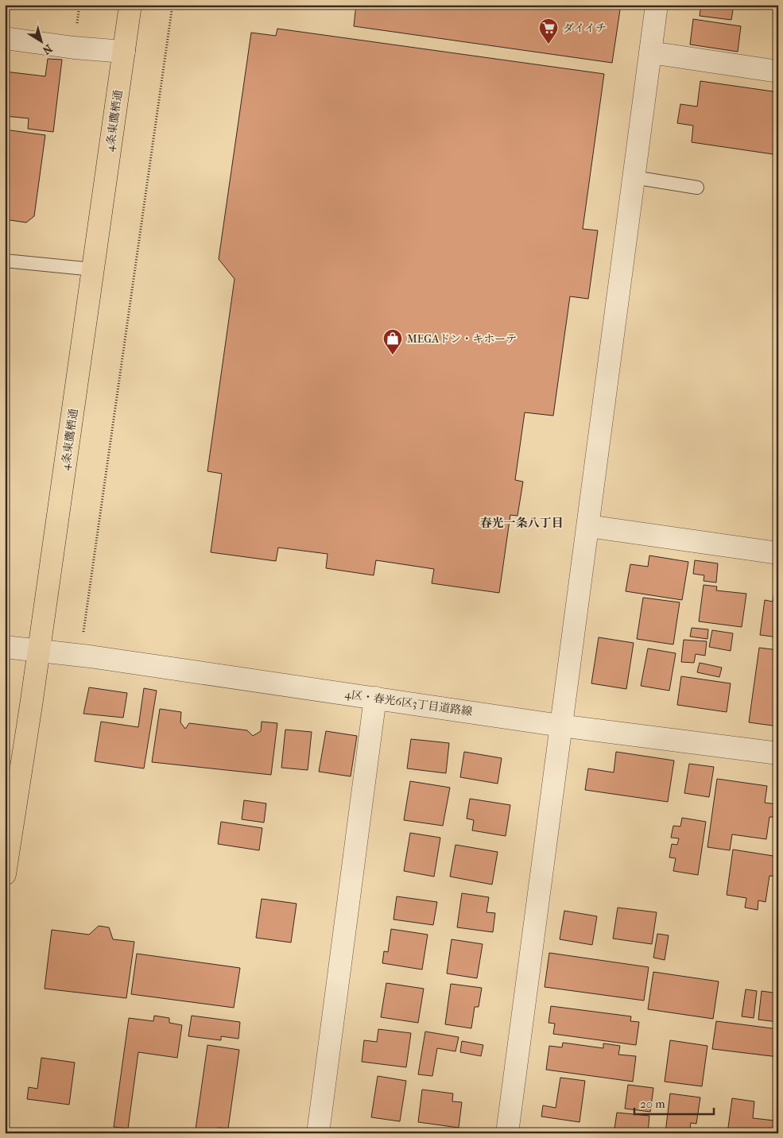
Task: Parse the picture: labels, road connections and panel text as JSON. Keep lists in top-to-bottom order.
{
  "streets": {
    "highway": ["4条東鷹栖通"],
    "street": ["4区・春光6区3丁目道路線"]
  },
  "crossings": [
    ["4条東鷹栖通", "4区・春光6区3丁目道路線"]
  ],
  "districts": ["春光一条八丁目"],
  "places": {
    "supermarket": ["ダイイチ"],
    "shop": ["MEGAドン・キホーテ"]
  },
  "scale_bar": "20 m",
  "north": "bottom right"
}
